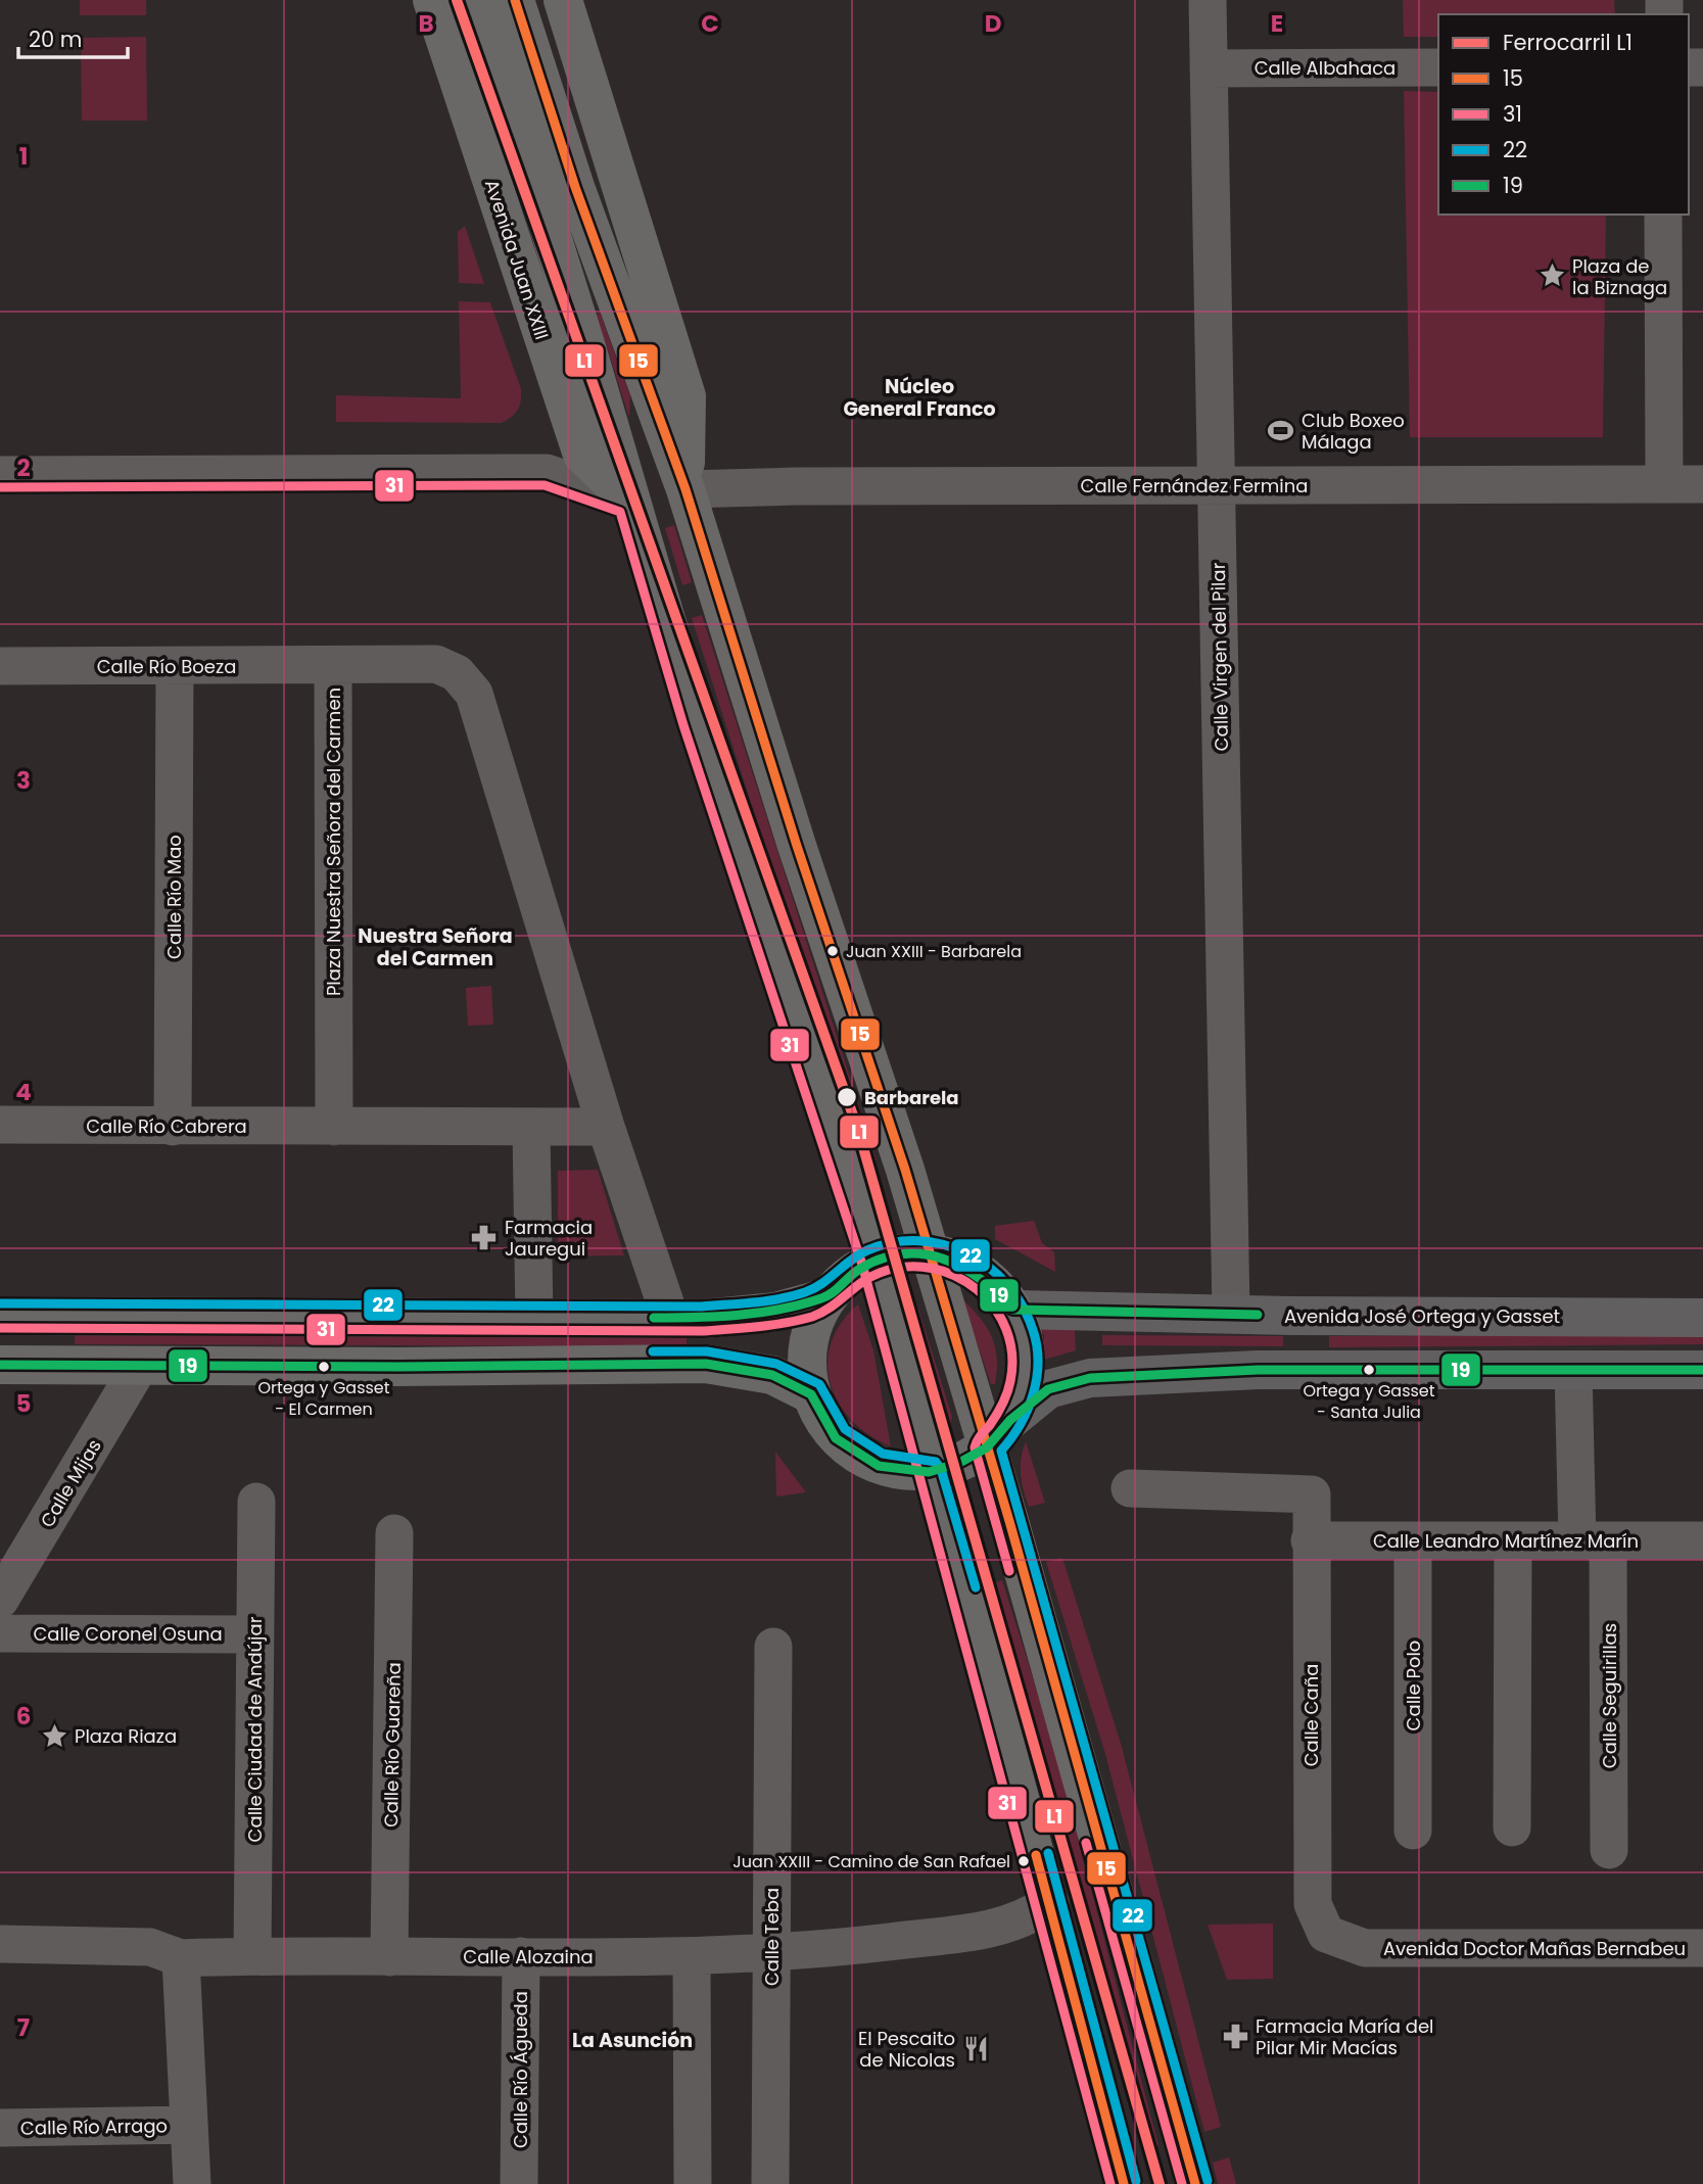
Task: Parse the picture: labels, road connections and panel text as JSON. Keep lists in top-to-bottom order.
{
  "streets": {
    "main road": ["Avenida Juan XXIII", "Avenida José Ortega y Gasset"],
    "street": [
      "Calle Albahaca",
      "Calle Fernández Fermina",
      "Calle Virgen del Pilar",
      "Calle Río Boeza",
      "Plaza Nuestra Señora del Carmen",
      "Calle Río Mao",
      "Calle Río Cabrera",
      "Calle Mijas",
      "Calle Leandro Martínez Marín",
      "Calle Coronel Osuna",
      "Calle Polo",
      "Calle Seguirillas",
      "Calle Caña",
      "Calle Ciudad de Andújar",
      "Calle Río Guareña",
      "Calle Teba",
      "Avenida Doctor Mañas Bernabeu",
      "Calle Alozaina",
      "Calle Río Águeda",
      "Calle Río Arrago"
    ]
  },
  "crossings": [
    ["Calle Albahaca", "Calle Virgen del Pilar"],
    ["Avenida Juan XXIII", "Calle Alozaina"],
    ["Calle Fernández Fermina", "Calle Virgen del Pilar"],
    ["Calle Virgen del Pilar", "Avenida José Ortega y Gasset"],
    ["Calle Río Boeza", "Plaza Nuestra Señora del Carmen"],
    ["Calle Río Boeza", "Calle Río Mao"],
    ["Plaza Nuestra Señora del Carmen", "Calle Río Cabrera"],
    ["Calle Río Mao", "Calle Río Cabrera"],
    ["Calle Leandro Martínez Marín", "Calle Polo"],
    ["Calle Leandro Martínez Marín", "Calle Seguirillas"],
    ["Calle Leandro Martínez Marín", "Calle Caña"],
    ["Calle Coronel Osuna", "Calle Ciudad de Andújar"],
    ["Calle Caña", "Avenida Doctor Mañas Bernabeu"],
    ["Calle Ciudad de Andújar", "Calle Alozaina"],
    ["Calle Río Guareña", "Calle Alozaina"],
    ["Calle Teba", "Calle Alozaina"],
    ["Calle Alozaina", "Calle Río Águeda"]
  ],
  "districts": ["Núcleo General Franco", "Nuestra Señora del Carmen", "La Asunción"],
  "places": {
    "place": ["Plaza de la Biznaga", "Plaza Riaza"],
    "sports": ["Club Boxeo Málaga"],
    "other": [
      "Juan XXIII - Barbarela",
      "Barbarela",
      "Ortega y Gasset - El Carmen",
      "Ortega y Gasset - Santa Julia",
      "Juan XXIII - Camino de San Rafael"
    ],
    "pharmacy": ["Farmacia Jauregui", "Farmacia María del Pilar Mir Macías"],
    "restaurant": ["El Pescaito de Nicolas"]
  },
  "lines": [
    "rail line L1",
    "transit line 15",
    "transit line 31",
    "transit line 22",
    "transit line 19"
  ],
  "legend": [
    "Ferrocarril L1",
    "15",
    "31",
    "22",
    "19"
  ],
  "scale_bar": "20 m",
  "grid": {
    "columns": [
      "B",
      "C",
      "D",
      "E"
    ],
    "rows": [
      "1",
      "2",
      "3",
      "4",
      "5",
      "6",
      "7"
    ]
  }
}
